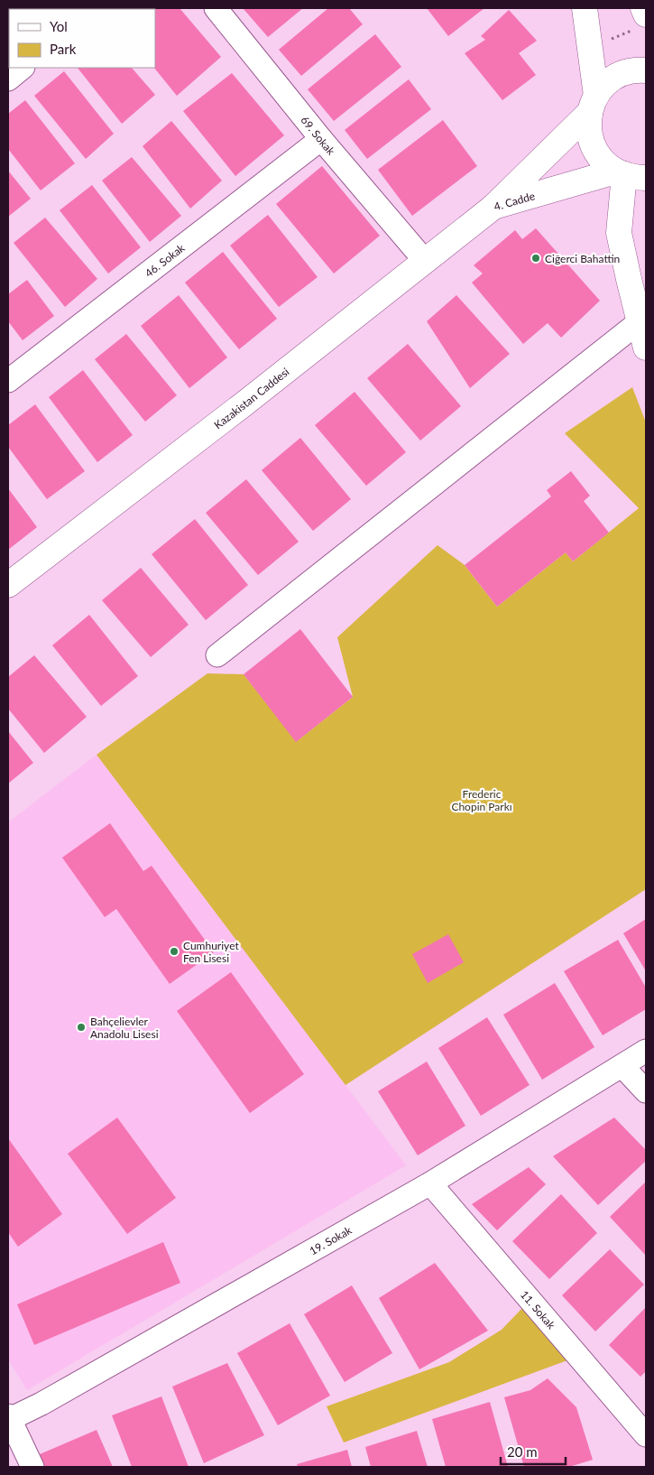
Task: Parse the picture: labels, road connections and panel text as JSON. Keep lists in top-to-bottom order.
{
  "streets": {
    "main road": ["4. Cadde", "Kazakistan Caddesi"],
    "street": [
      "69. Sokak",
      "46. Sokak",
      "19. Sokak",
      "11. Sokak"
    ]
  },
  "crossings": [
    ["69. Sokak", "46. Sokak"],
    ["69. Sokak", "Kazakistan Caddesi"],
    ["4. Cadde", "Kazakistan Caddesi"],
    ["19. Sokak", "11. Sokak"]
  ],
  "parks": ["Frederic Chopin Parkı"],
  "places": ["Ciğerci Bahattin", "Cumhuriyet Fen Lisesi", "Bahçelievler Anadolu Lisesi"],
  "legend": ["Yol", "Park"],
  "scale_bar": "20 m"
}
